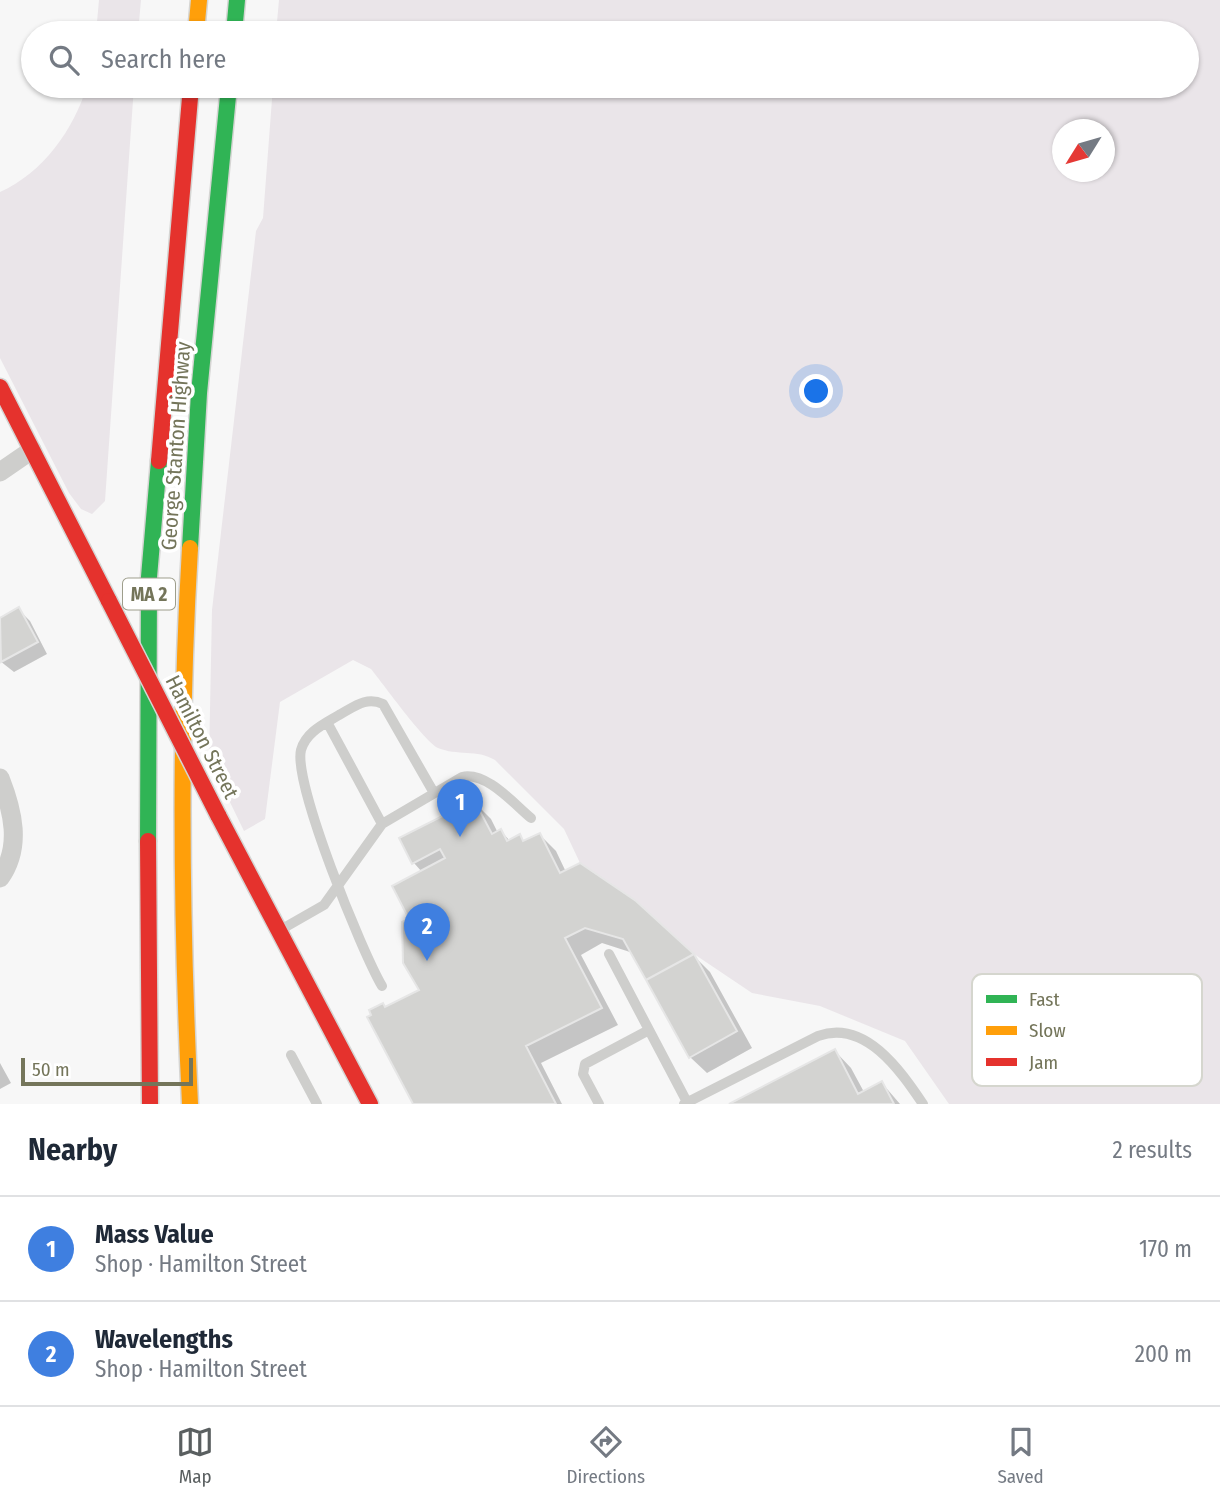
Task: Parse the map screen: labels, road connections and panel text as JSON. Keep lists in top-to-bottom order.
{
  "streets": {
    "main road": ["George Stanton Highway", "MA 2", "Hamilton Street"]
  },
  "legend": ["Fast", "Slow", "Jam"],
  "scale_bar": "50 m",
  "north": "bottom left",
  "page": {
    "search": "Search here",
    "pins": ["1", "2"],
    "scale": "50 m",
    "heading": ["Nearby", "2 results"],
    "list": [
      {
        "mark": "1",
        "name": "Mass Value",
        "note": "Shop · Hamilton Street",
        "value": "170 m"
      },
      {
        "mark": "2",
        "name": "Wavelengths",
        "note": "Shop · Hamilton Street",
        "value": "200 m"
      }
    ],
    "nav": ["Map", "Directions", "Saved"]
  }
}
